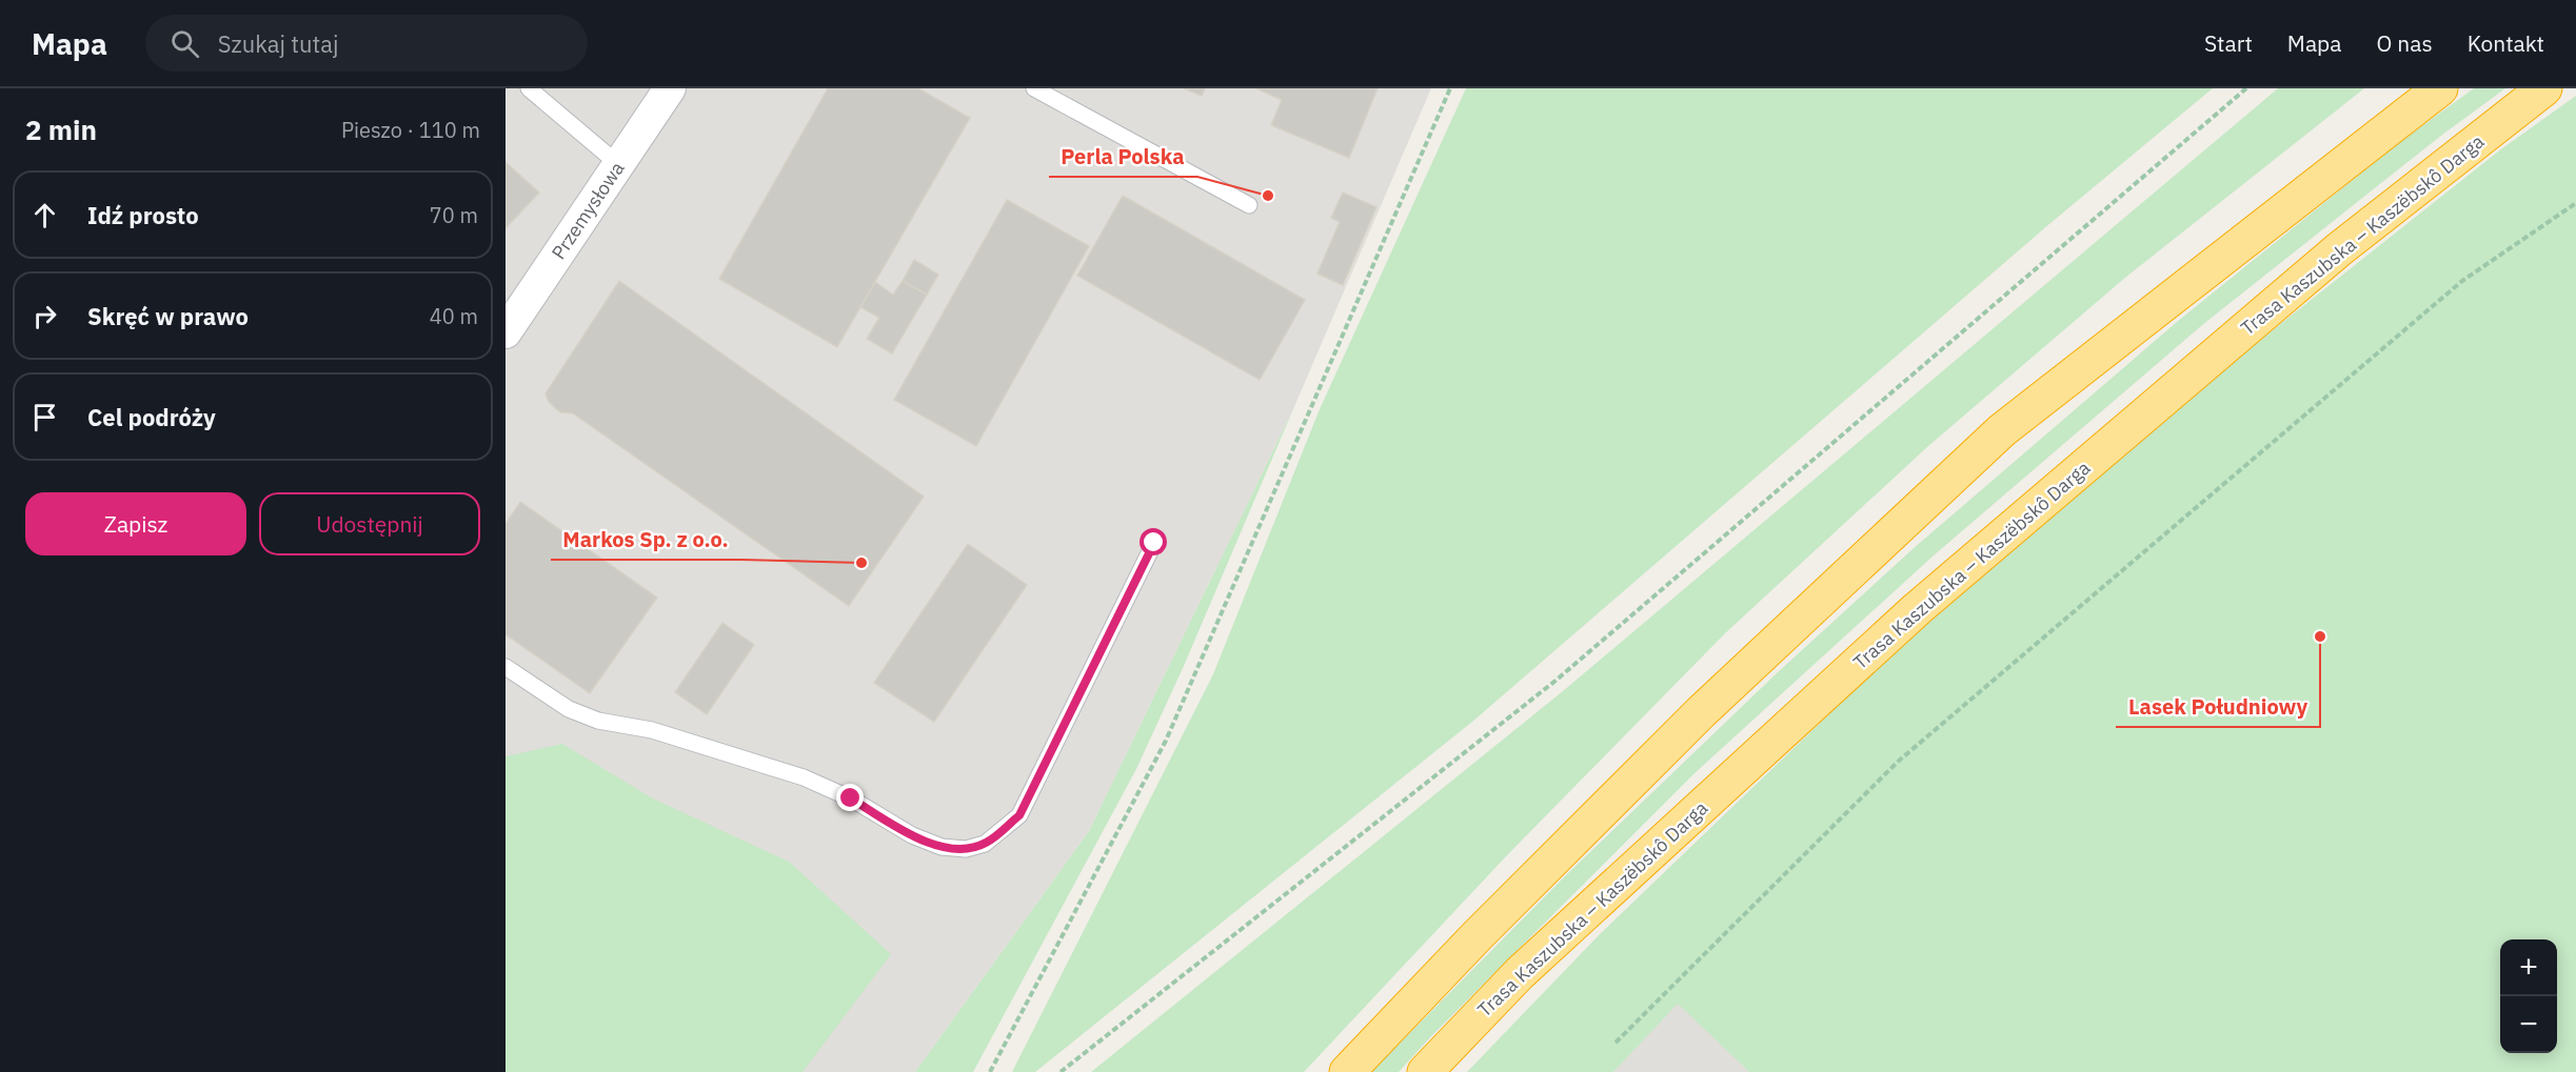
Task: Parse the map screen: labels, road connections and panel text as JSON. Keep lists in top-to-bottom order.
{
  "streets": {
    "highway": ["Trasa Kaszubska – Kaszëbskô Darga"],
    "street": ["Przemysłowa"]
  },
  "places": ["Perla Polska", "Markos Sp. z o.o.", "Lasek Południowy"],
  "page": {
    "header": "Mapa",
    "search": "Szukaj tutaj",
    "nav": [
      "Start",
      "Mapa",
      "O nas",
      "Kontakt"
    ],
    "heading": ["2 min", "Pieszo · 110 m"],
    "list": [
      ["Idź prosto", "70 m"],
      ["Skręć w prawo", "40 m"],
      "Cel podróży"
    ],
    "buttons": ["Zapisz", "Udostępnij"],
    "map_buttons": ["+", "−"]
  }
}
